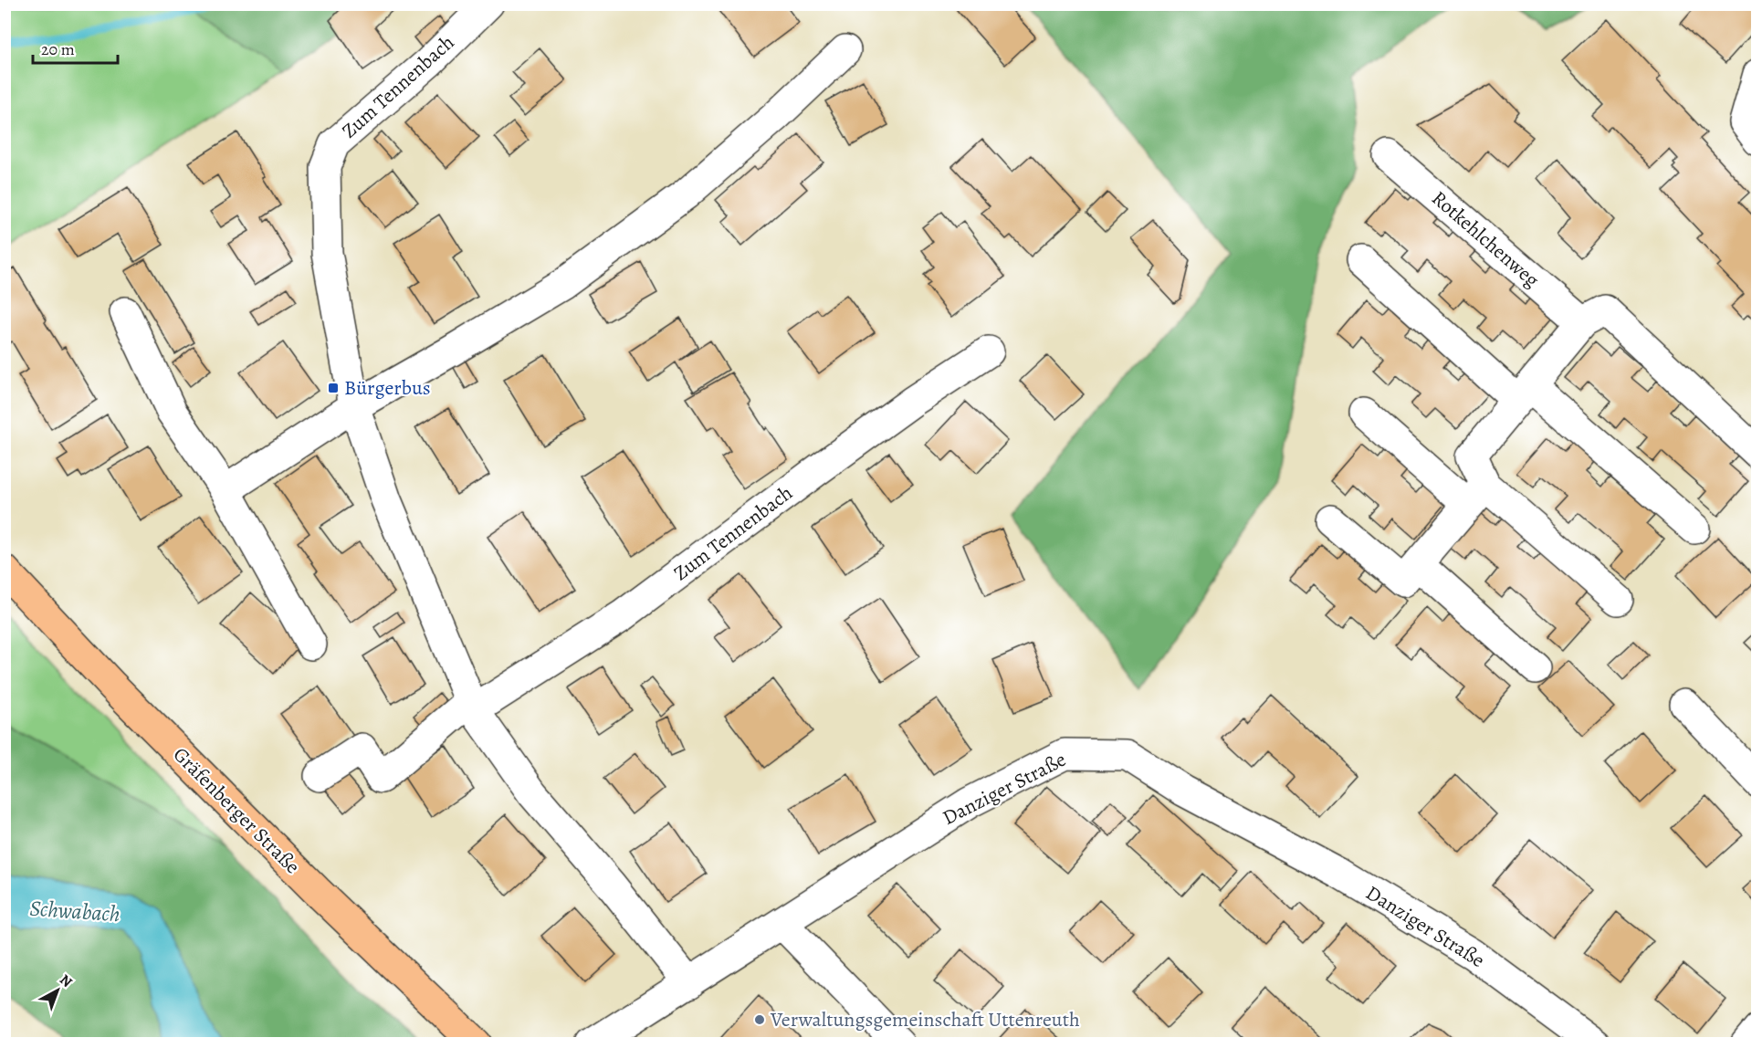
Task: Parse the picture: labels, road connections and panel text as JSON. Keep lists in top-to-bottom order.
{
  "streets": {
    "main road": ["Gräfenberger Straße"],
    "street": ["Zum Tennenbach", "Rotkehlchenweg", "Danziger Straße"]
  },
  "crossings": [
    ["Zum Tennenbach", "Danziger Straße"]
  ],
  "water": ["Schwabach"],
  "places": {
    "transit": ["Bürgerbus"],
    "other": ["Verwaltungsgemeinschaft Uttenreuth"]
  },
  "scale_bar": "20 m",
  "north": "top right"
}
